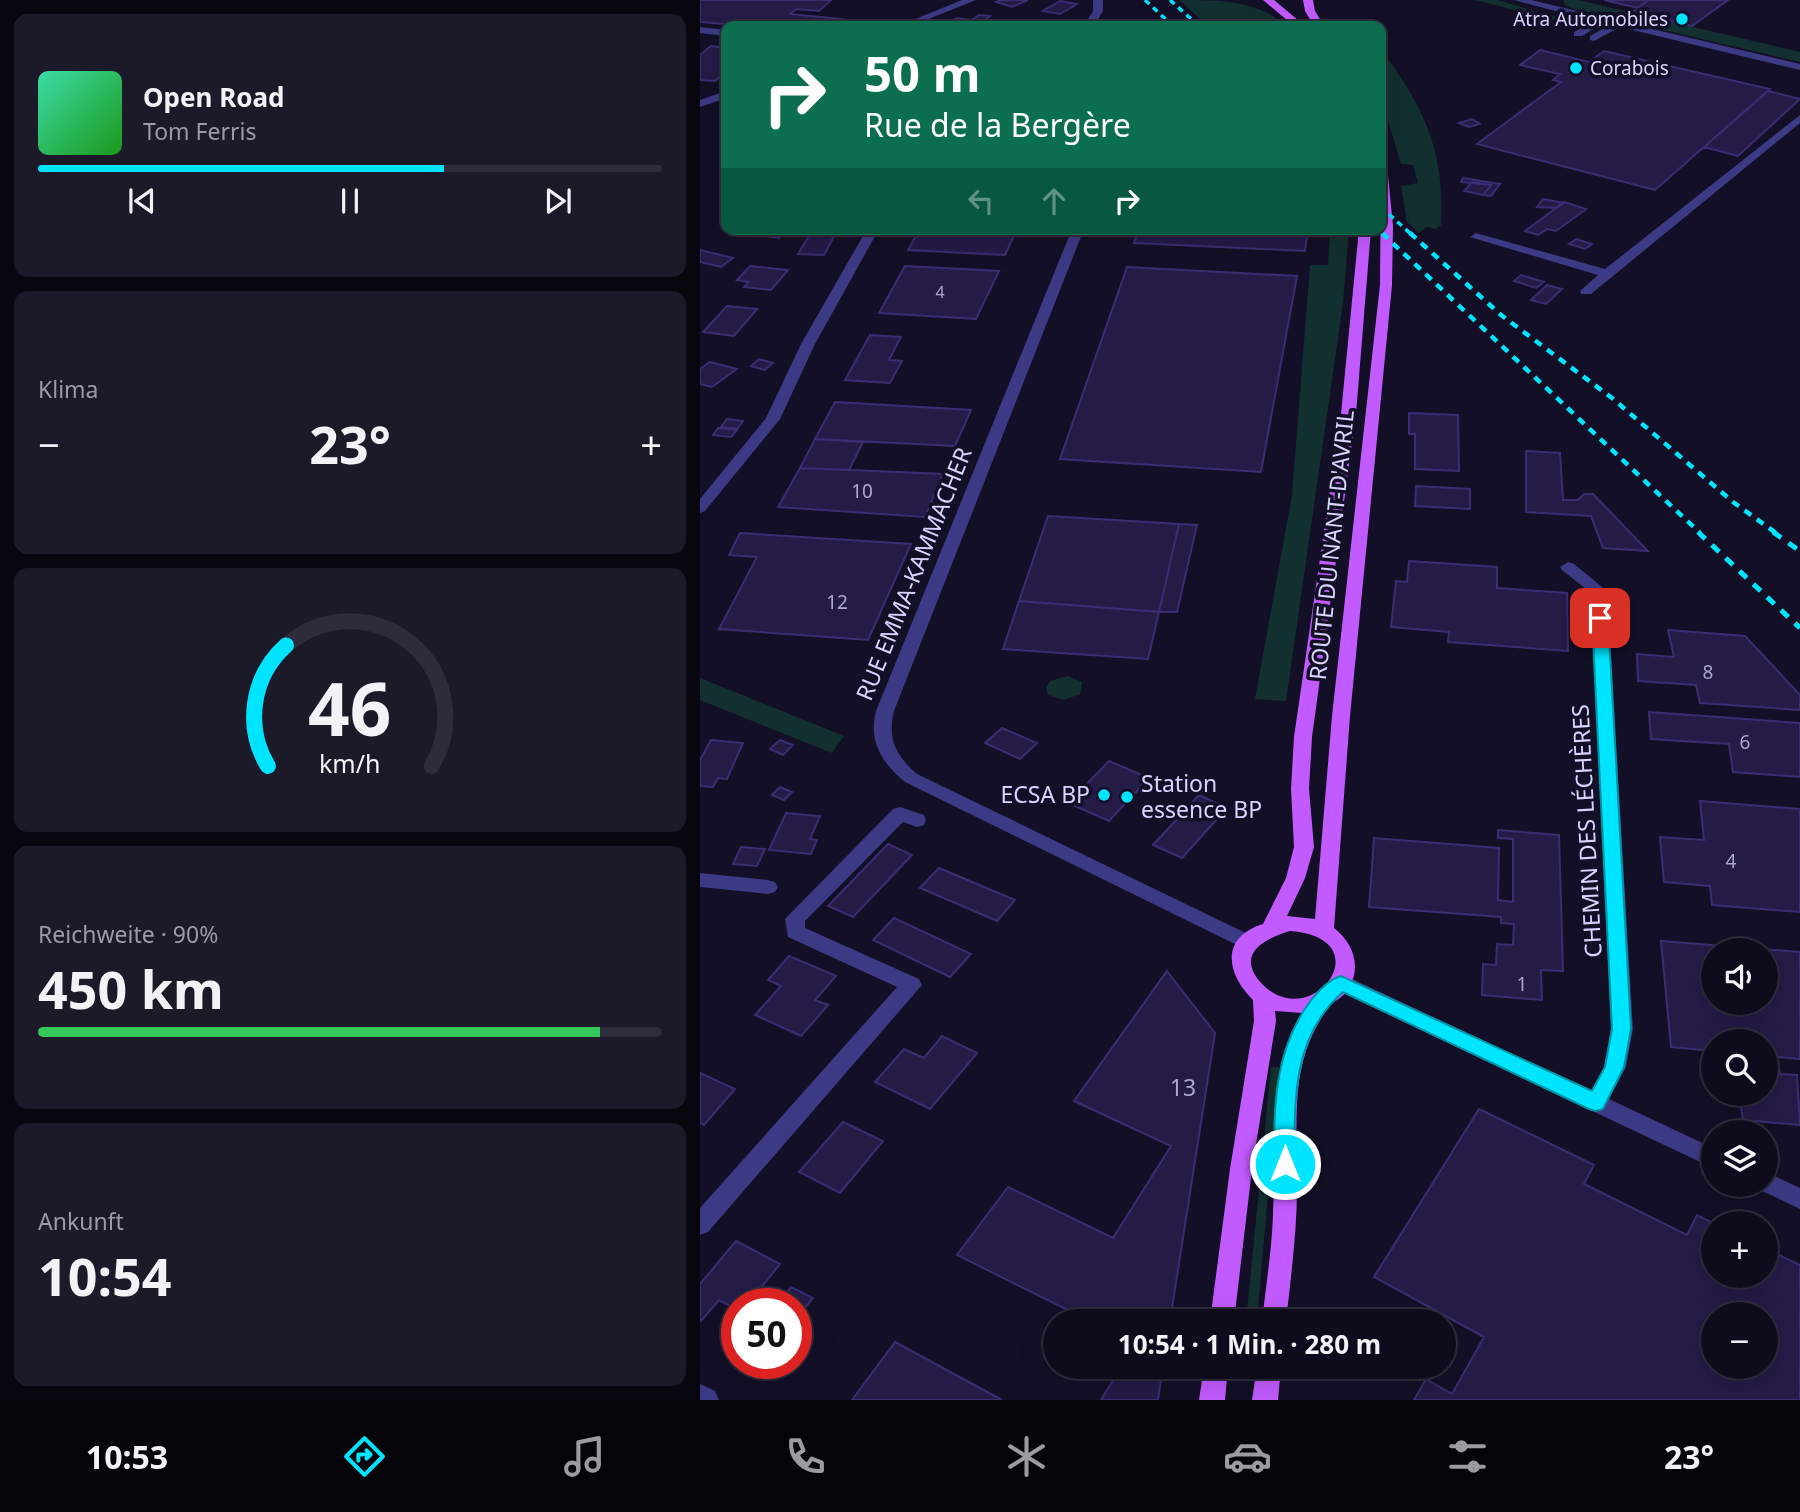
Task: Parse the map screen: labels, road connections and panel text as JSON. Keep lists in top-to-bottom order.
{
  "streets": {
    "main road": ["ROUTE DU NANT-D'AVRIL"],
    "street": ["RUE EMMA-KAMMACHER", "CHEMIN DES LÉCHÈRES"]
  },
  "crossings": [
    ["ROUTE DU NANT-D'AVRIL", "RUE EMMA-KAMMACHER"]
  ],
  "places": [
    "Atra Automobiles",
    "Corabois",
    "ECSA BP",
    "Station essence BP"
  ],
  "house_numbers": [
    "4",
    "10",
    "12",
    "8",
    "6",
    "4",
    "1",
    "13"
  ],
  "page": {
    "turn": ["50 m", "Rue de la Bergère"],
    "song": ["Open Road", "Tom Ferris"],
    "tile": [
      "Klima",
      ["Reichweite · 90%", "450 km"],
      ["Ankunft", "10:54"]
    ],
    "heat": ["−", "23°", "+"],
    "map_buttons": ["+", "−"],
    "limit": "50",
    "trip": "10:54 · 1 Min. · 280 m",
    "tabs": ["10:53", "23°"],
    "gauge": ["46", "km/h"]
  }
}
